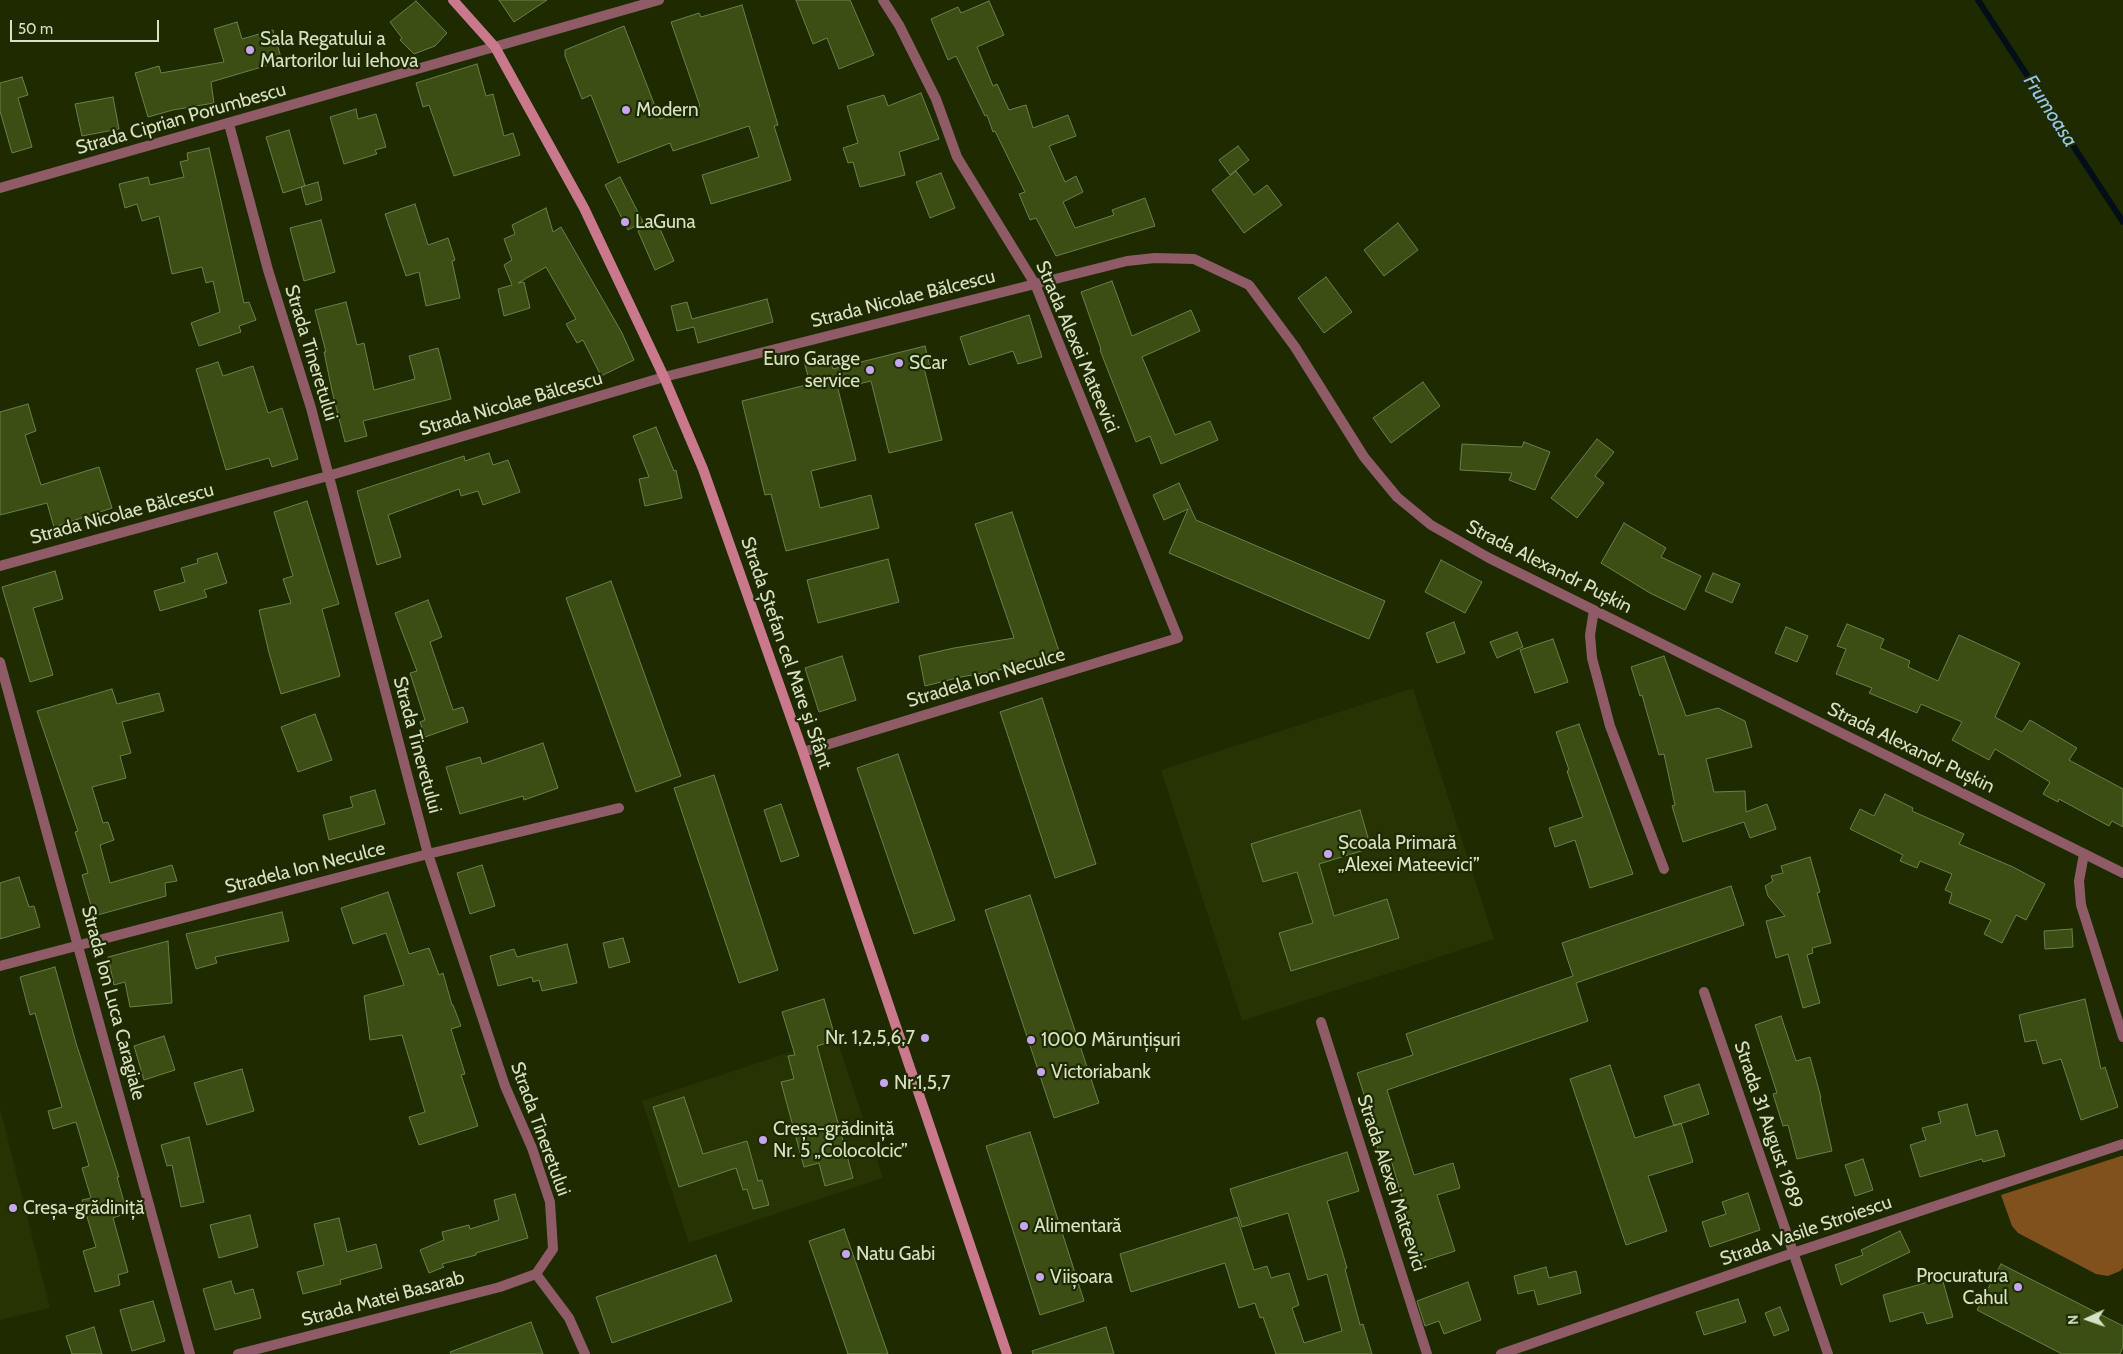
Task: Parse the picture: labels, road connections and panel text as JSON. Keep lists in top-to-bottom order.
{
  "streets": {
    "main road": ["Strada Ștefan cel Mare și Sfânt"],
    "street": [
      "Strada Ciprian Porumbescu",
      "Strada Nicolae Bălcescu",
      "Strada Alexei Mateevici",
      "Strada Tineretului",
      "Strada Alexandr Pușkin",
      "Stradela Ion Neculce",
      "Strada Ion Luca Caragiale",
      "Strada 31 August 1989",
      "Strada Vasile Stroiescu",
      "Strada Matei Basarab"
    ]
  },
  "crossings": [
    ["Strada Ciprian Porumbescu", "Strada Tineretului"],
    ["Strada Ciprian Porumbescu", "Strada Ștefan cel Mare și Sfânt"],
    ["Strada Nicolae Bălcescu", "Strada Alexei Mateevici"],
    ["Strada Nicolae Bălcescu", "Strada Tineretului"],
    ["Strada Nicolae Bălcescu", "Strada Alexandr Pușkin"],
    ["Strada Nicolae Bălcescu", "Strada Ștefan cel Mare și Sfânt"],
    ["Strada Alexei Mateevici", "Strada Alexandr Pușkin"],
    ["Strada Alexei Mateevici", "Stradela Ion Neculce"],
    ["Strada Tineretului", "Stradela Ion Neculce"],
    ["Strada Tineretului", "Strada Matei Basarab"],
    ["Strada Ștefan cel Mare și Sfânt", "Stradela Ion Neculce"],
    ["Stradela Ion Neculce", "Strada Ion Luca Caragiale"],
    ["Strada 31 August 1989", "Strada Vasile Stroiescu"]
  ],
  "water": ["Frumoasa"],
  "places": [
    "Sala Regatului a Martorilor lui Iehova",
    "Modern",
    "LaGuna",
    "SCar",
    "Euro Garage service",
    "Școala Primară „Alexei Mateevici”",
    "Nr. 1,2,5,6,7",
    "1000 Mărunțișuri",
    "Victoriabank",
    "Nr.1,5,7",
    "Creșa-grădiniță Nr. 5 „Colocolcic”",
    "Creșa-grădiniță",
    "Alimentară",
    "Natu Gabi",
    "Viișoara",
    "Procuratura Cahul"
  ],
  "scale_bar": "50 m",
  "north": "left"
}
